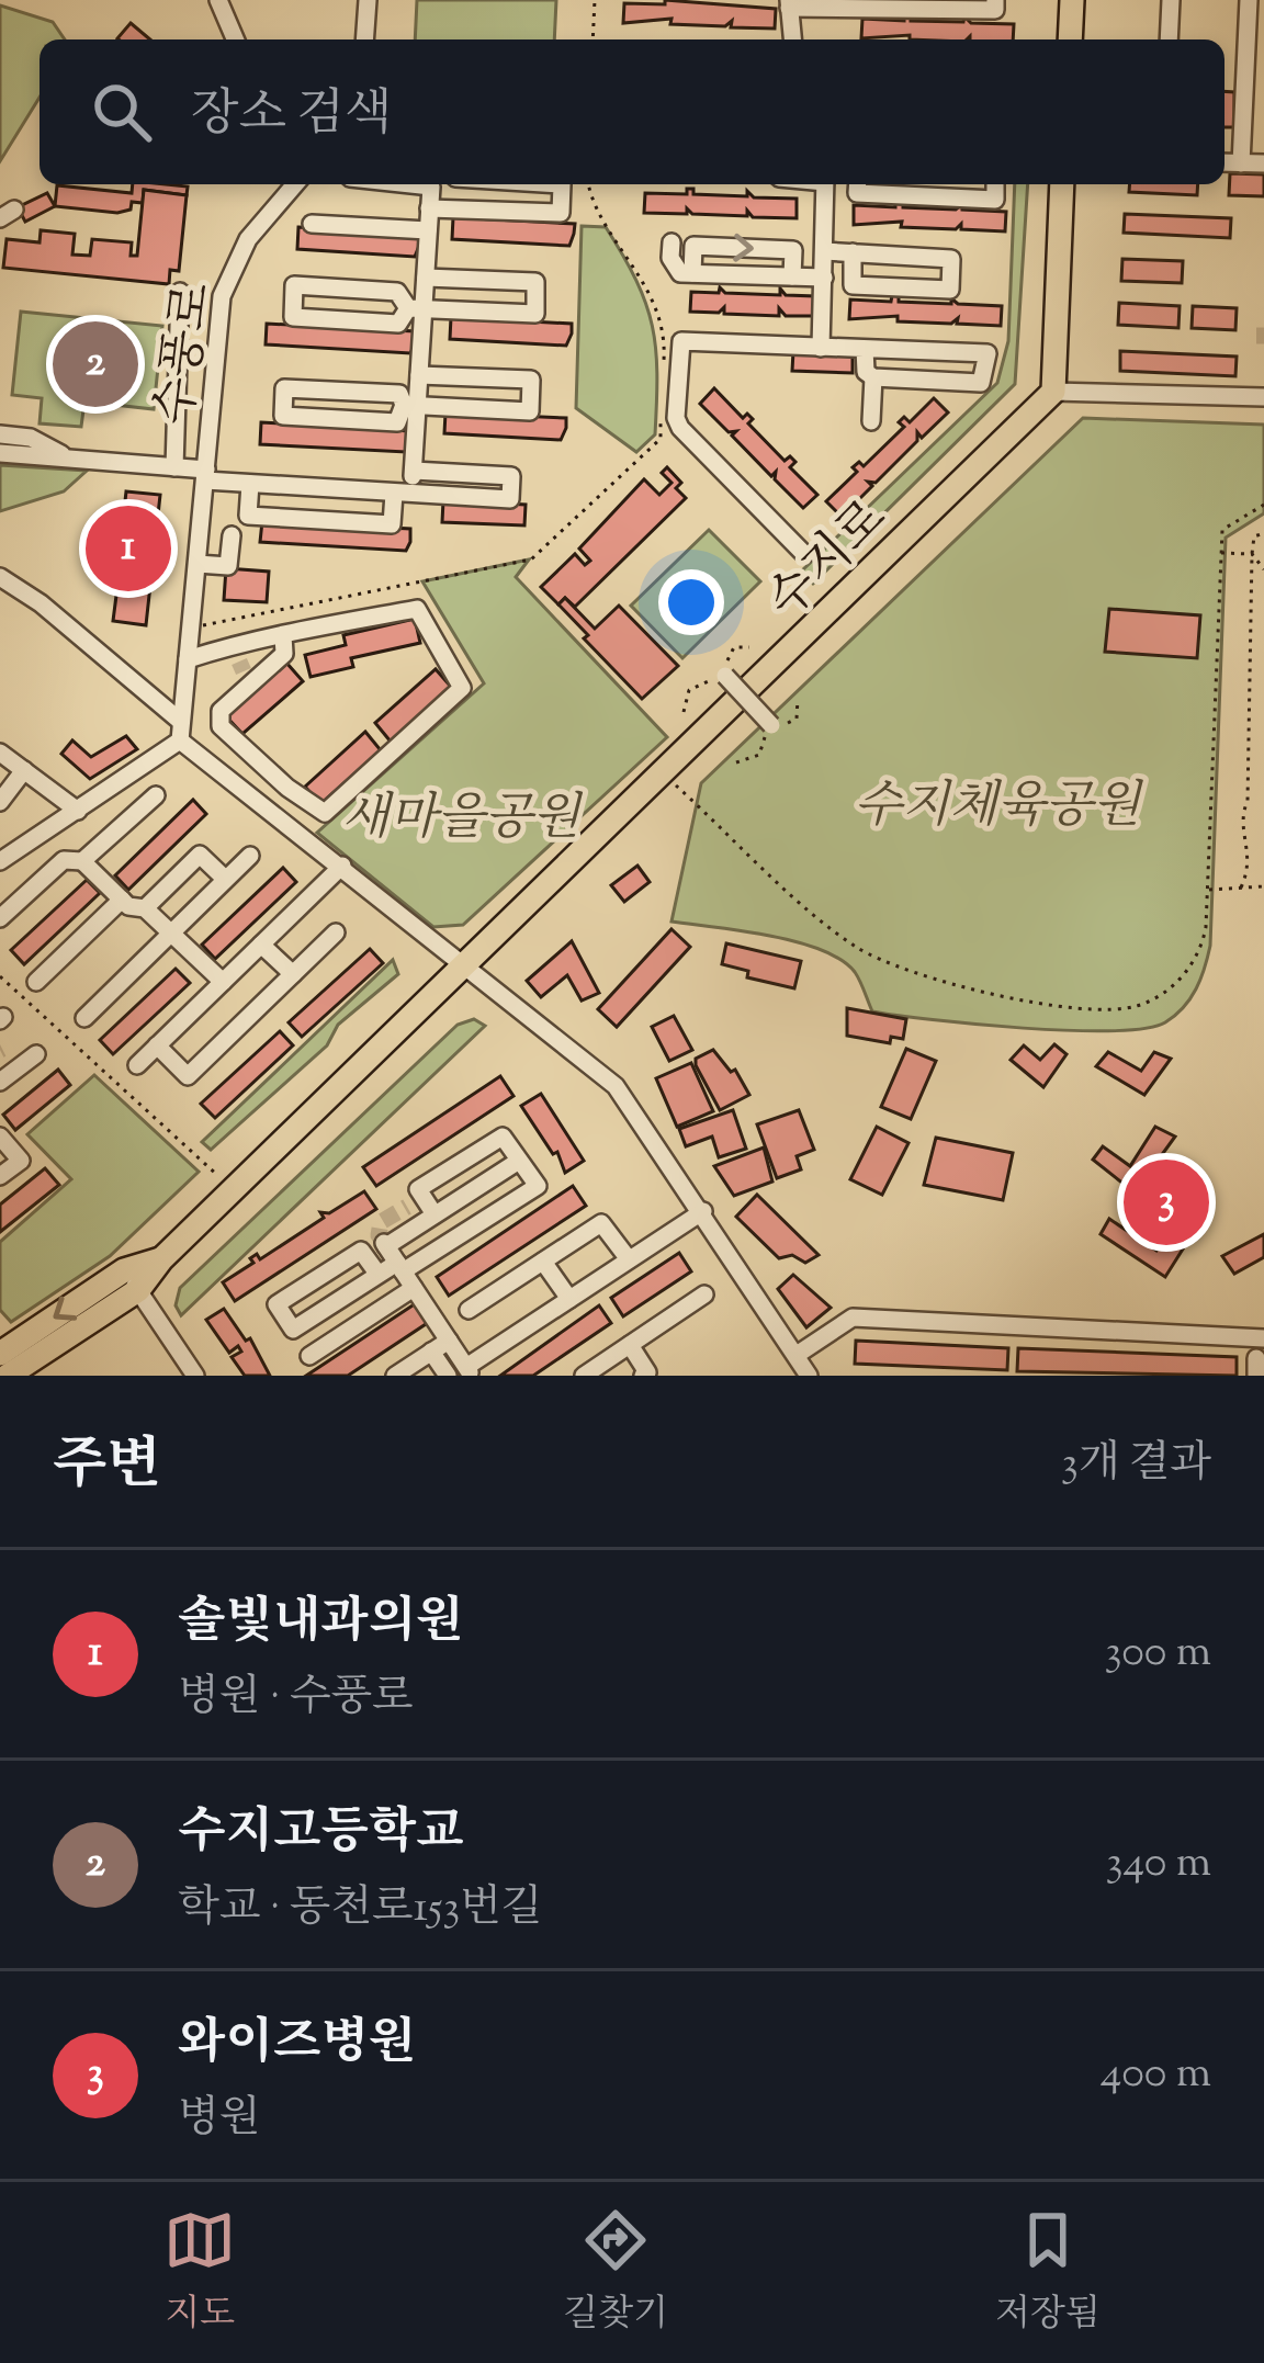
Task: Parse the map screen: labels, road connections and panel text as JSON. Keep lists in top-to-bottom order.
{
  "streets": {
    "main road": ["수지로"],
    "street": ["수풍로"]
  },
  "parks": ["수지체육공원", "새마을공원"],
  "page": {
    "search": "장소 검색",
    "pins": ["2", "1", "3"],
    "heading": ["주변", "3개 결과"],
    "list": [
      {
        "mark": "1",
        "name": "솔빛내과의원",
        "note": "병원 · 수풍로",
        "value": "300 m"
      },
      {
        "mark": "2",
        "name": "수지고등학교",
        "note": "학교 · 동천로153번길",
        "value": "340 m"
      },
      {
        "mark": "3",
        "name": "와이즈병원",
        "note": "병원",
        "value": "400 m"
      }
    ],
    "nav": ["지도", "길찾기", "저장됨"]
  }
}
